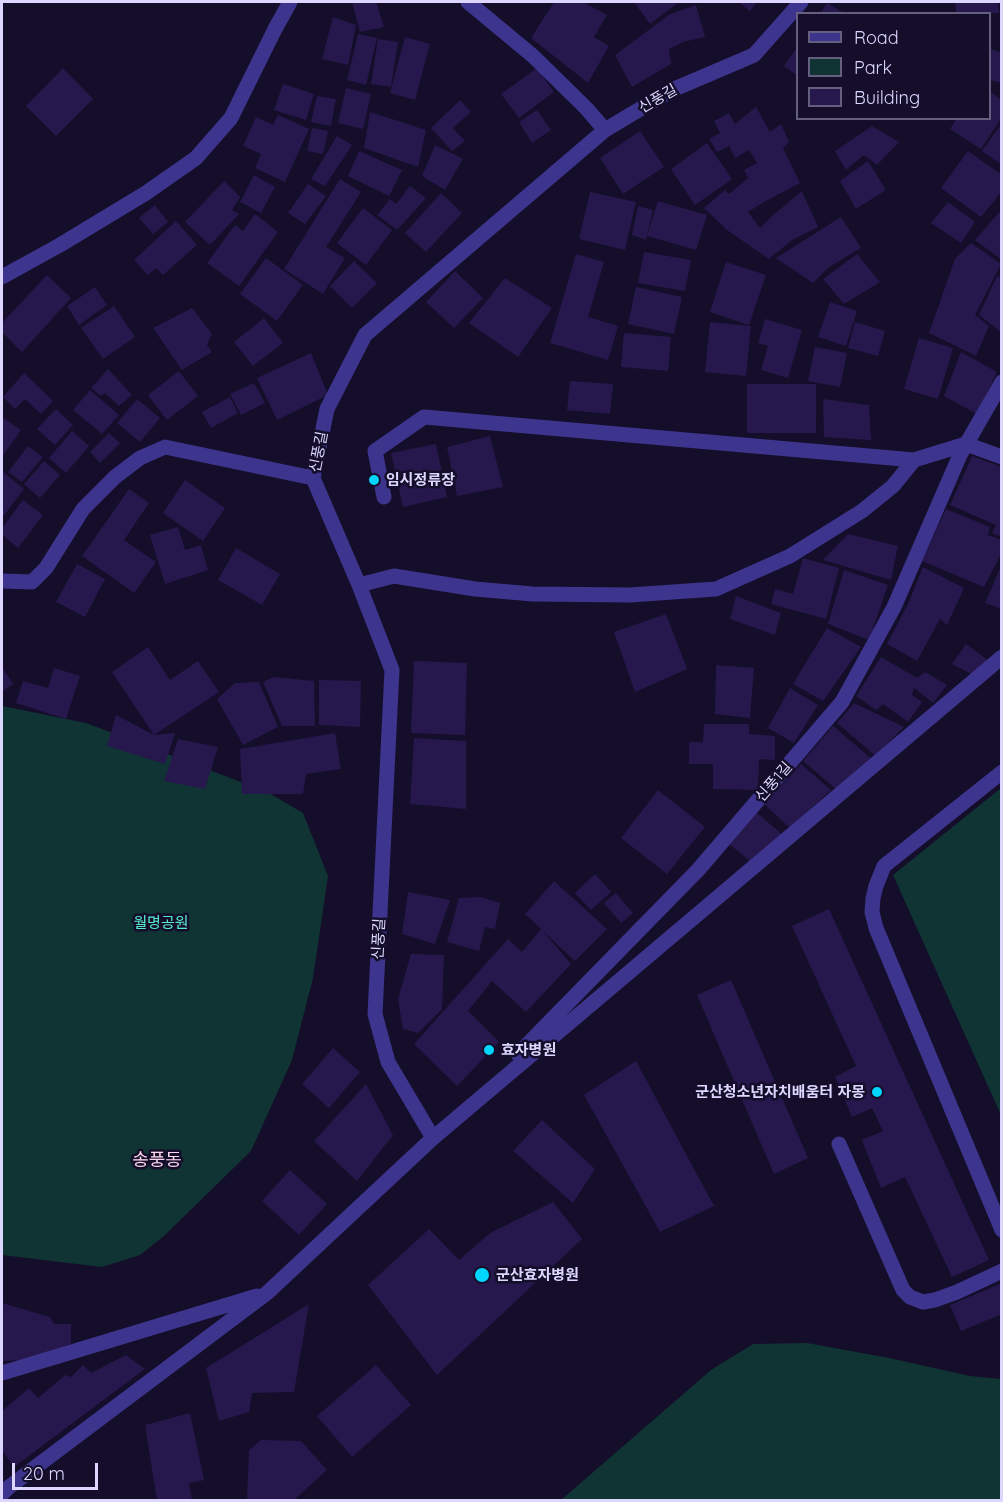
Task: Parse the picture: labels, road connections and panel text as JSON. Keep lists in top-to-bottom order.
{
  "streets": {
    "street": ["신풍길", "신풍1길"]
  },
  "districts": ["송풍동"],
  "parks": ["월명공원"],
  "places": [
    "임시정류장",
    "효자병원",
    "군산청소년자치배움터 자몽",
    "군산효자병원"
  ],
  "legend": ["Road", "Park", "Building"],
  "scale_bar": "20 m"
}
